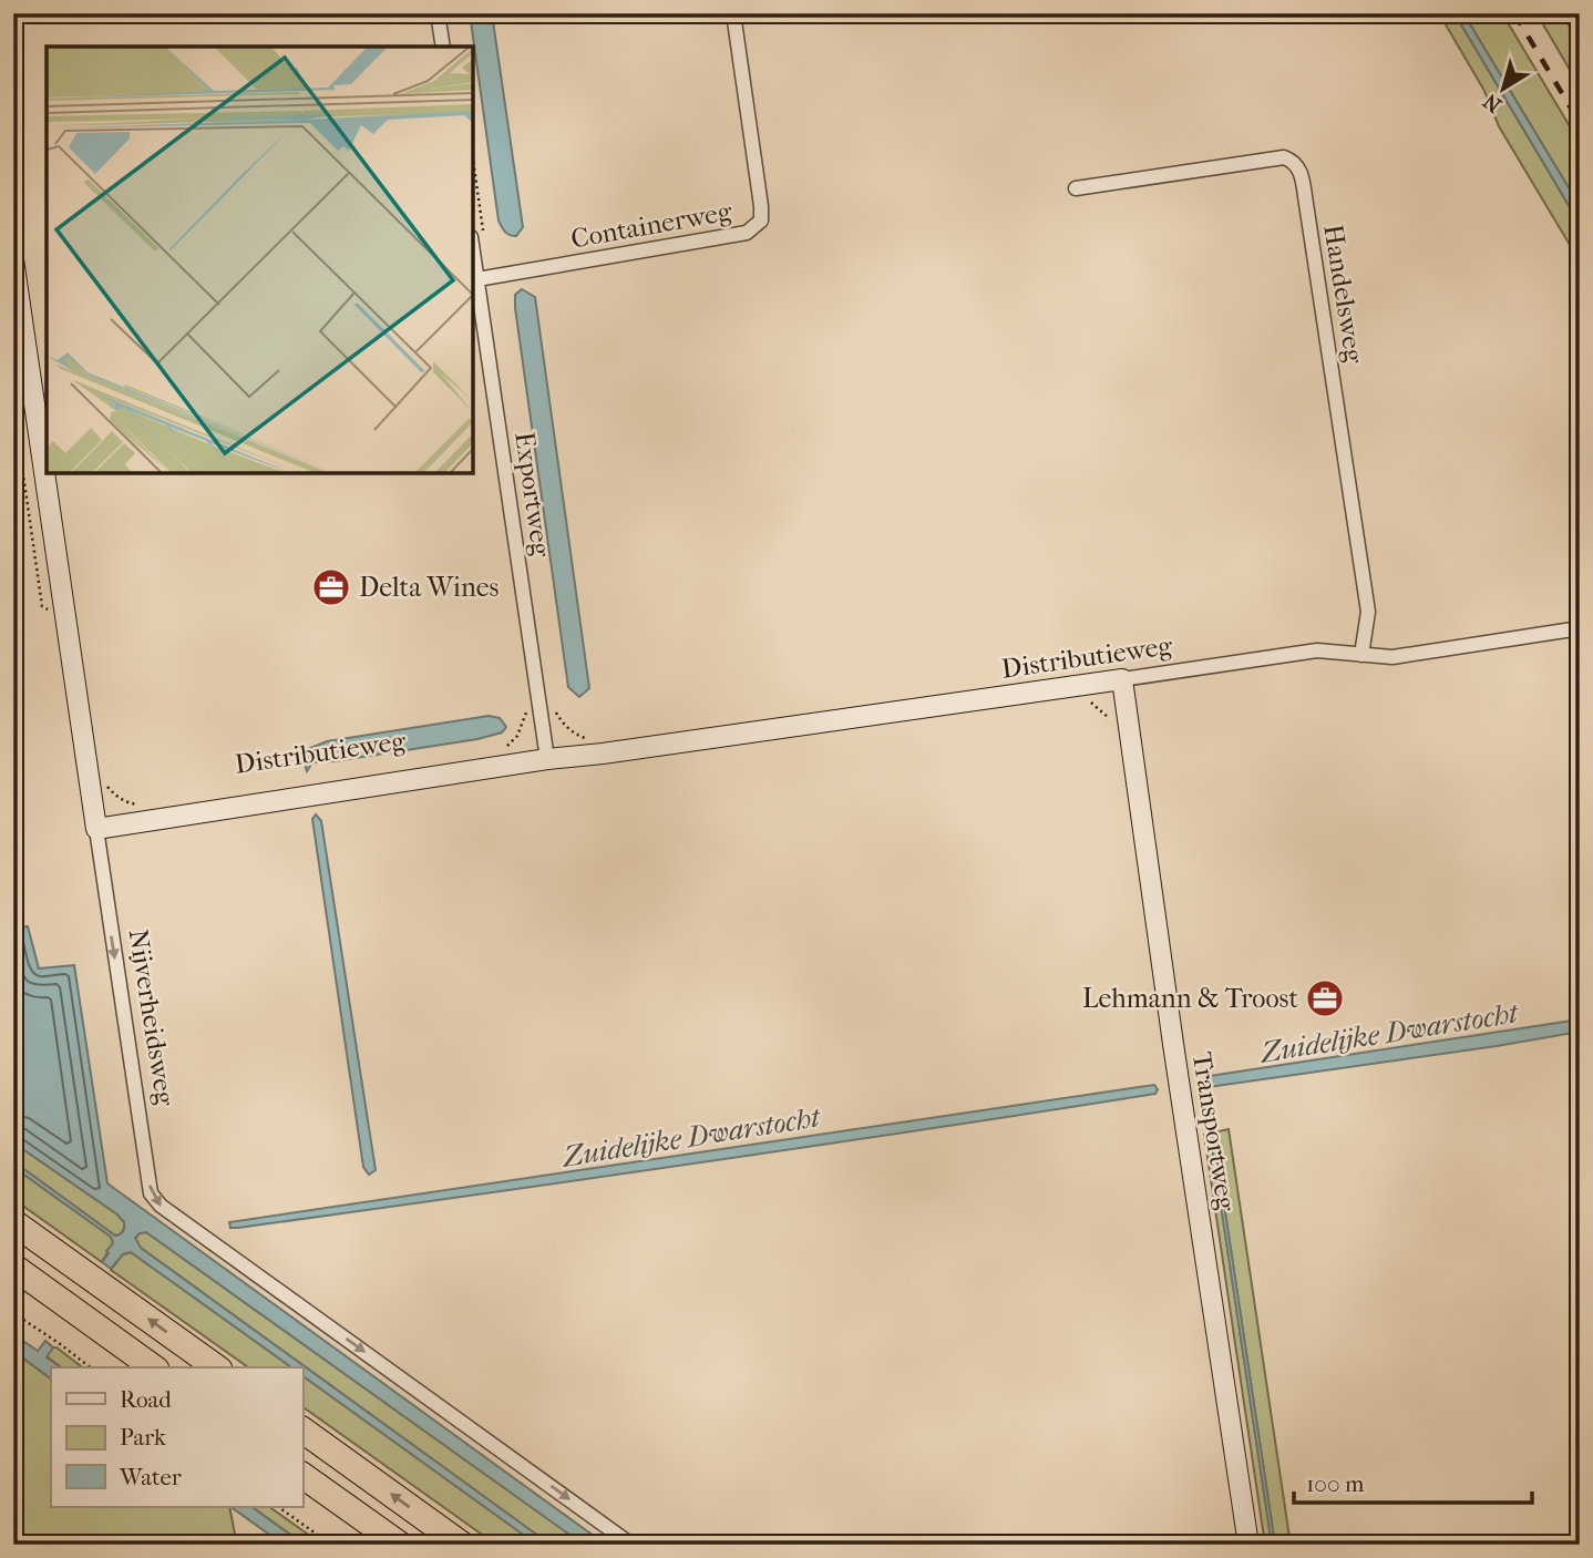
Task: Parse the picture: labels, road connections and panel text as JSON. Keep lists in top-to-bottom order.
{
  "streets": {
    "street": [
      "Containerweg",
      "Handelsweg",
      "Exportweg",
      "Distributieweg",
      "Nijverheidsweg",
      "Transportweg"
    ]
  },
  "crossings": [
    ["Containerweg", "Exportweg"],
    ["Handelsweg", "Distributieweg"],
    ["Exportweg", "Distributieweg"],
    ["Distributieweg", "Nijverheidsweg"],
    ["Distributieweg", "Transportweg"]
  ],
  "one_way": ["Nijverheidsweg"],
  "water": ["Zuidelijke Dwarstocht"],
  "places": {
    "office": ["Delta Wines", "Lehmann & Troost"]
  },
  "legend": ["Road", "Park", "Water"],
  "scale_bar": "100 m",
  "north": "bottom left"
}
